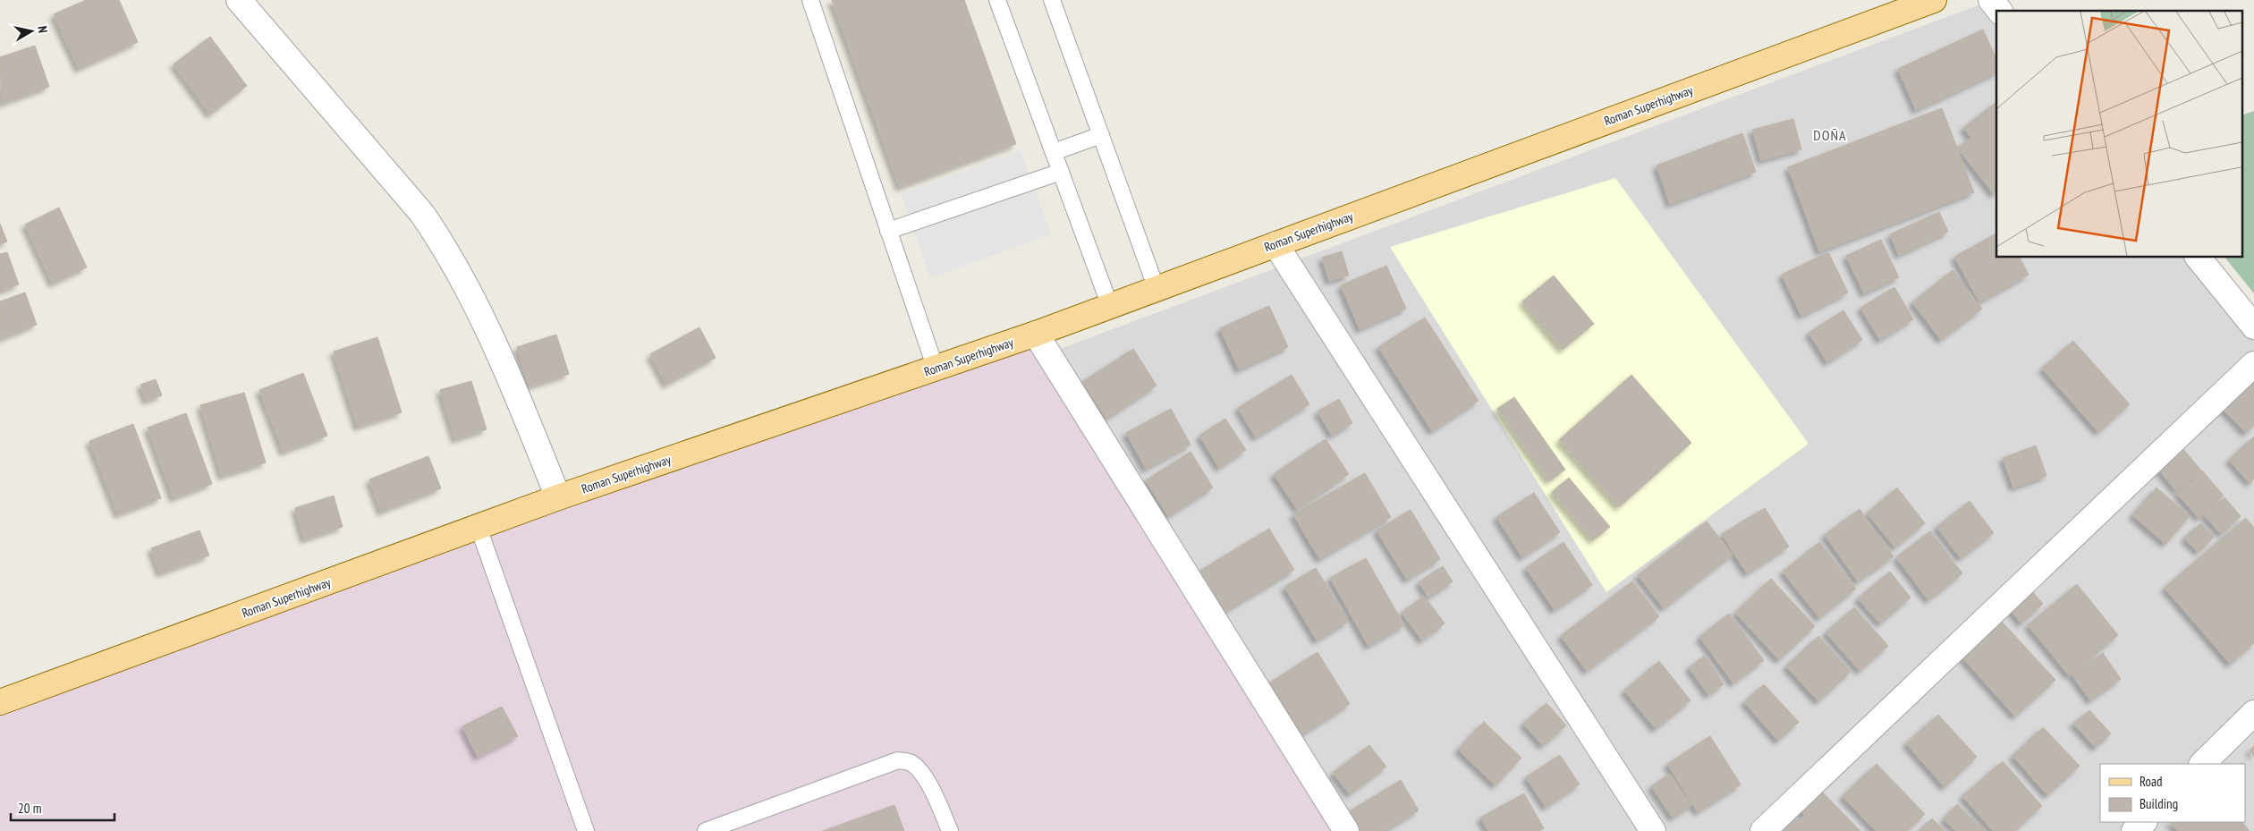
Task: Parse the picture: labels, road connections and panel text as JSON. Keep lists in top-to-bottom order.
{
  "streets": {
    "main road": ["Roman Superhighway"]
  },
  "districts": ["DOÑA"],
  "legend": ["Road", "Building"],
  "scale_bar": "20 m",
  "north": "right"
}
